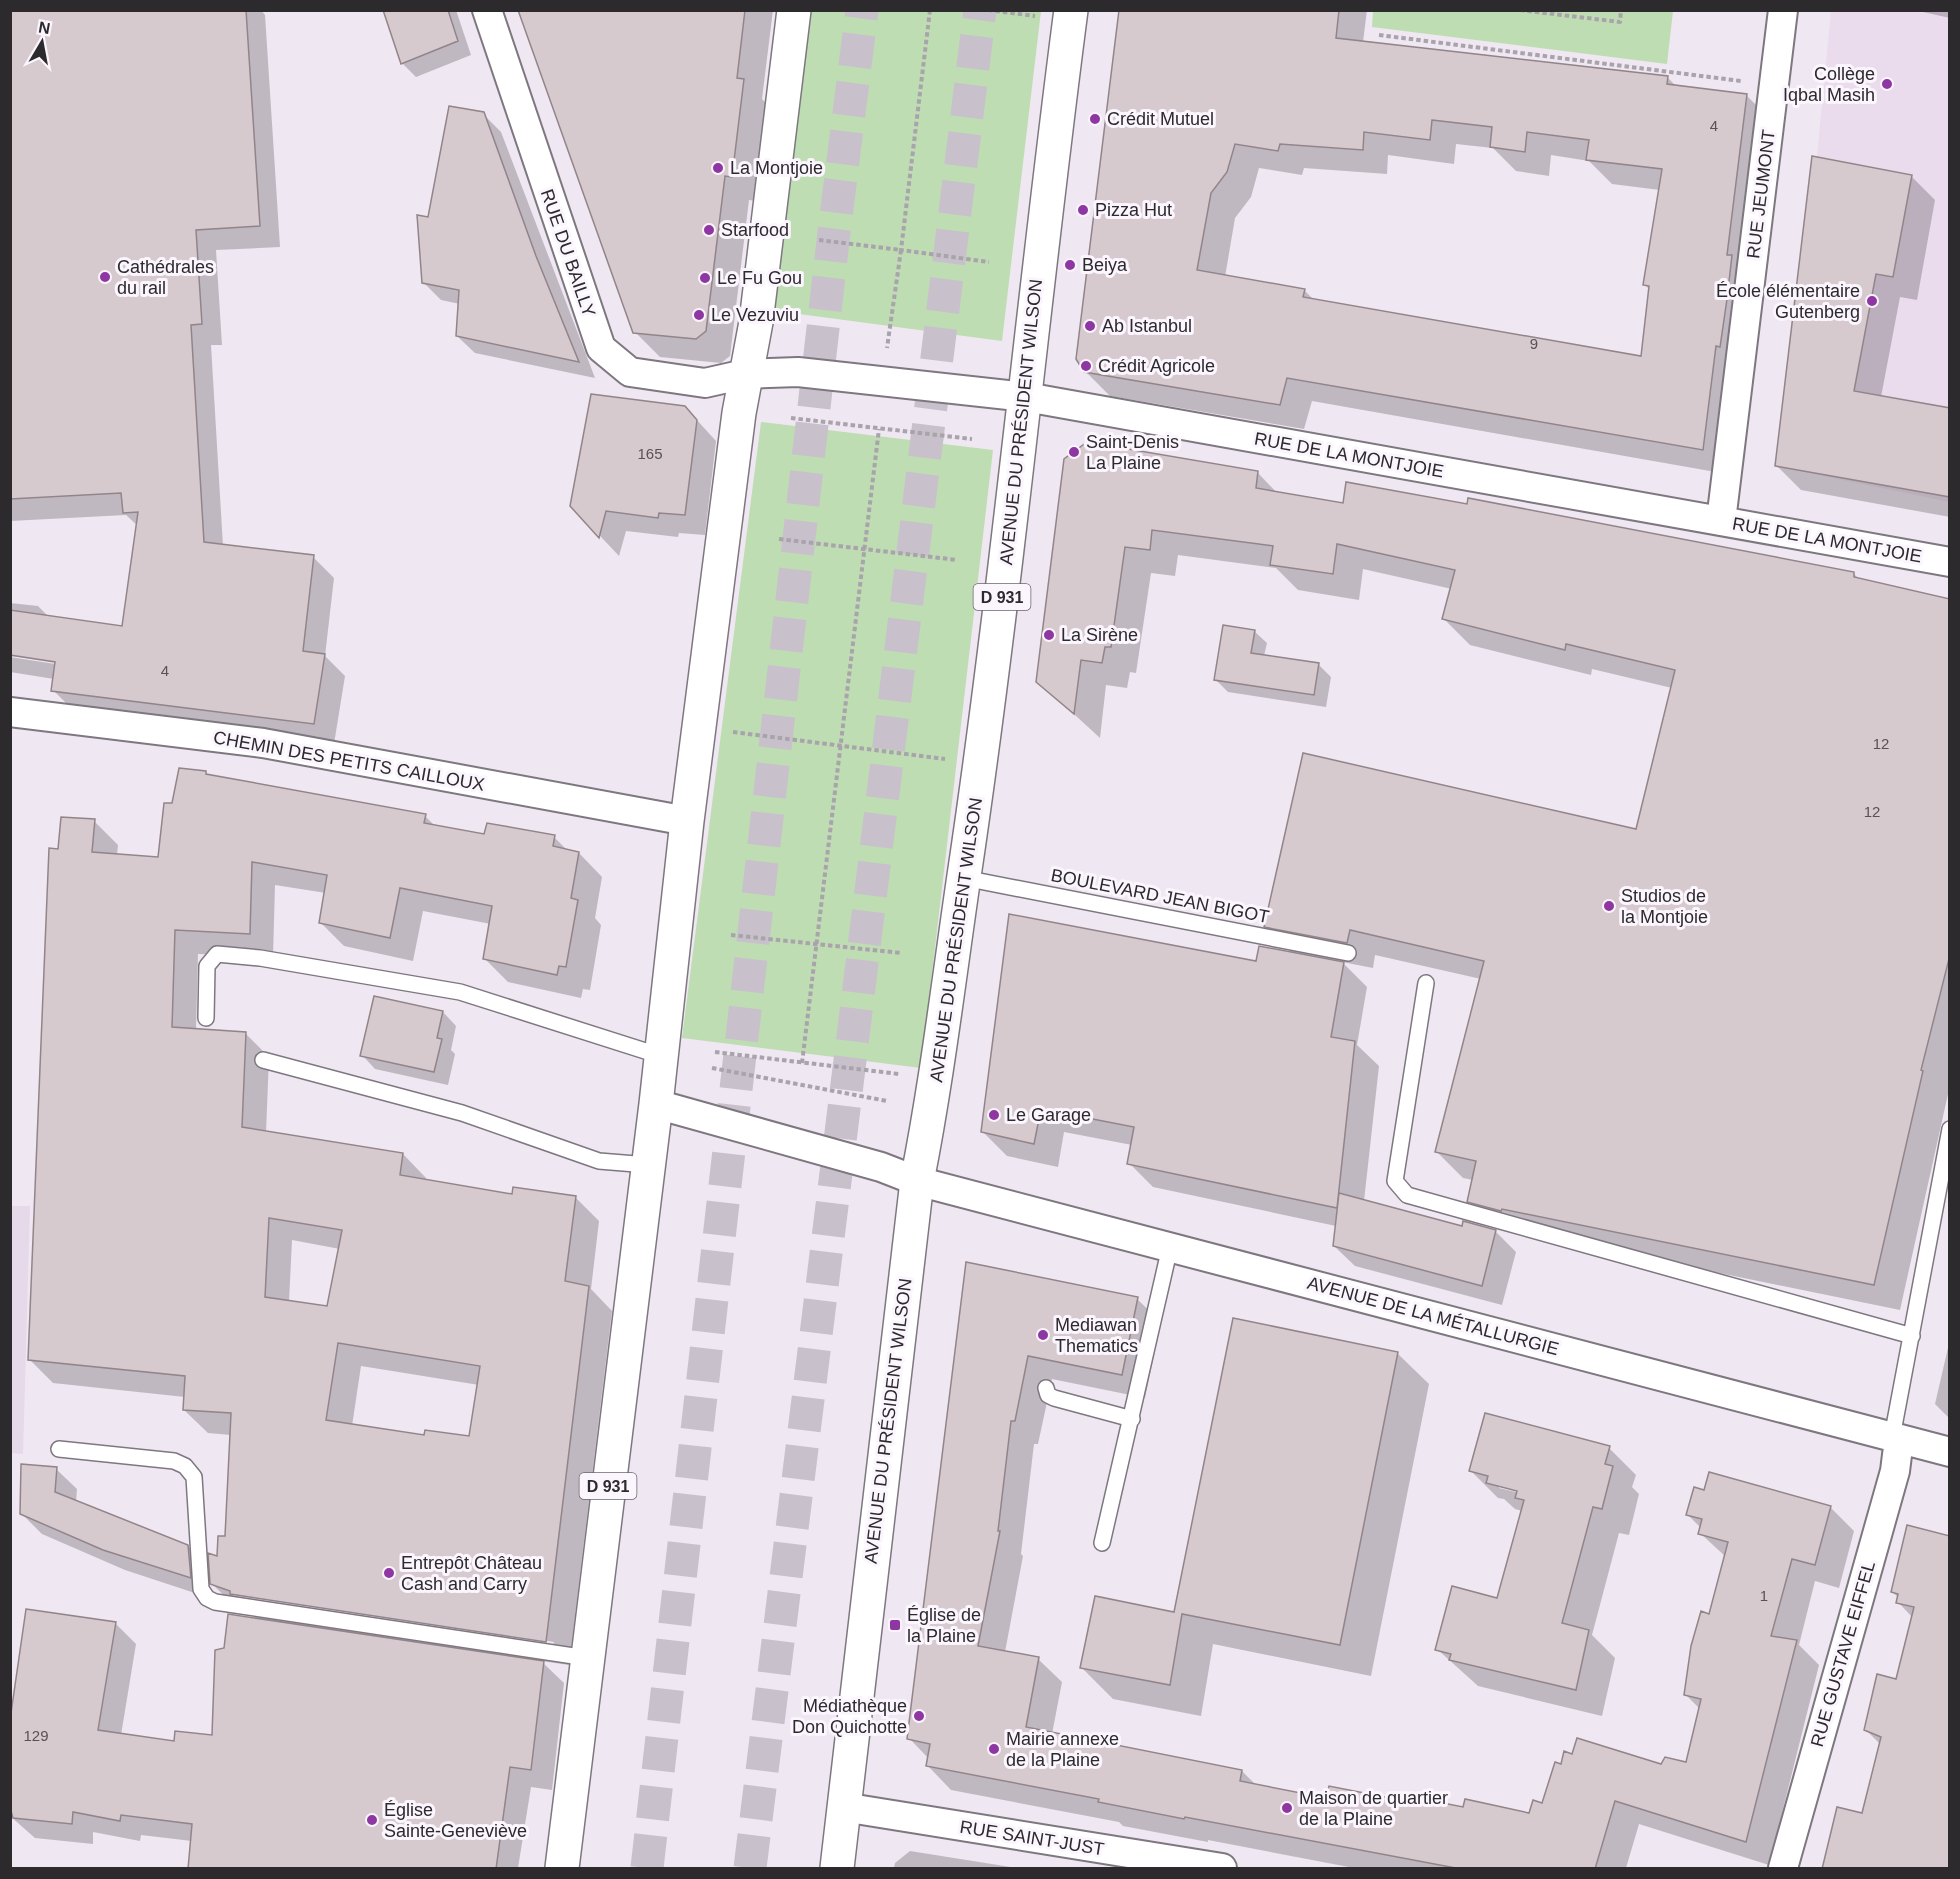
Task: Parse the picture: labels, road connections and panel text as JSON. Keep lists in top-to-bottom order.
{
  "streets": {
    "main road": ["AVENUE DU PRÉSIDENT WILSON", "D 931"],
    "street": [
      "RUE JEUMONT",
      "RUE DU BAILLY",
      "RUE DE LA MONTJOIE",
      "CHEMIN DES PETITS CAILLOUX",
      "AVENUE DE LA MÉTALLURGIE",
      "RUE GUSTAVE EIFFEL",
      "RUE SAINT-JUST"
    ],
    "lane": ["BOULEVARD JEAN BIGOT"]
  },
  "crossings": [
    ["RUE JEUMONT", "RUE DE LA MONTJOIE"],
    ["RUE DU BAILLY", "RUE DE LA MONTJOIE"],
    ["RUE DU BAILLY", "D 931"],
    ["AVENUE DU PRÉSIDENT WILSON", "RUE DE LA MONTJOIE"],
    ["AVENUE DU PRÉSIDENT WILSON", "BOULEVARD JEAN BIGOT"],
    ["AVENUE DU PRÉSIDENT WILSON", "AVENUE DE LA MÉTALLURGIE"],
    ["AVENUE DU PRÉSIDENT WILSON", "RUE SAINT-JUST"],
    ["RUE DE LA MONTJOIE", "D 931"],
    ["D 931", "CHEMIN DES PETITS CAILLOUX"],
    ["D 931", "AVENUE DE LA MÉTALLURGIE"],
    ["AVENUE DE LA MÉTALLURGIE", "RUE GUSTAVE EIFFEL"]
  ],
  "places": {
    "other": [
      "Collège Iqbal Masih",
      "Crédit Mutuel",
      "La Montjoie",
      "Pizza Hut",
      "Starfood",
      "Beiya",
      "Cathédrales du rail",
      "Le Fu Gou",
      "École élémentaire Gutenberg",
      "Le Vezuviu",
      "Ab Istanbul",
      "Crédit Agricole",
      "Saint-Denis La Plaine",
      "La Sirène",
      "Studios de la Montjoie",
      "Le Garage",
      "Mediawan Thematics",
      "Entrepôt Château Cash and Carry",
      "Médiathèque Don Quichotte",
      "Mairie annexe de la Plaine",
      "Maison de quartier de la Plaine",
      "Église Sainte-Geneviève"
    ],
    "transit": ["Église de la Plaine"]
  },
  "house_numbers": [
    "4",
    "9",
    "165",
    "4",
    "12",
    "12",
    "1",
    "129"
  ],
  "north": "top"
}
